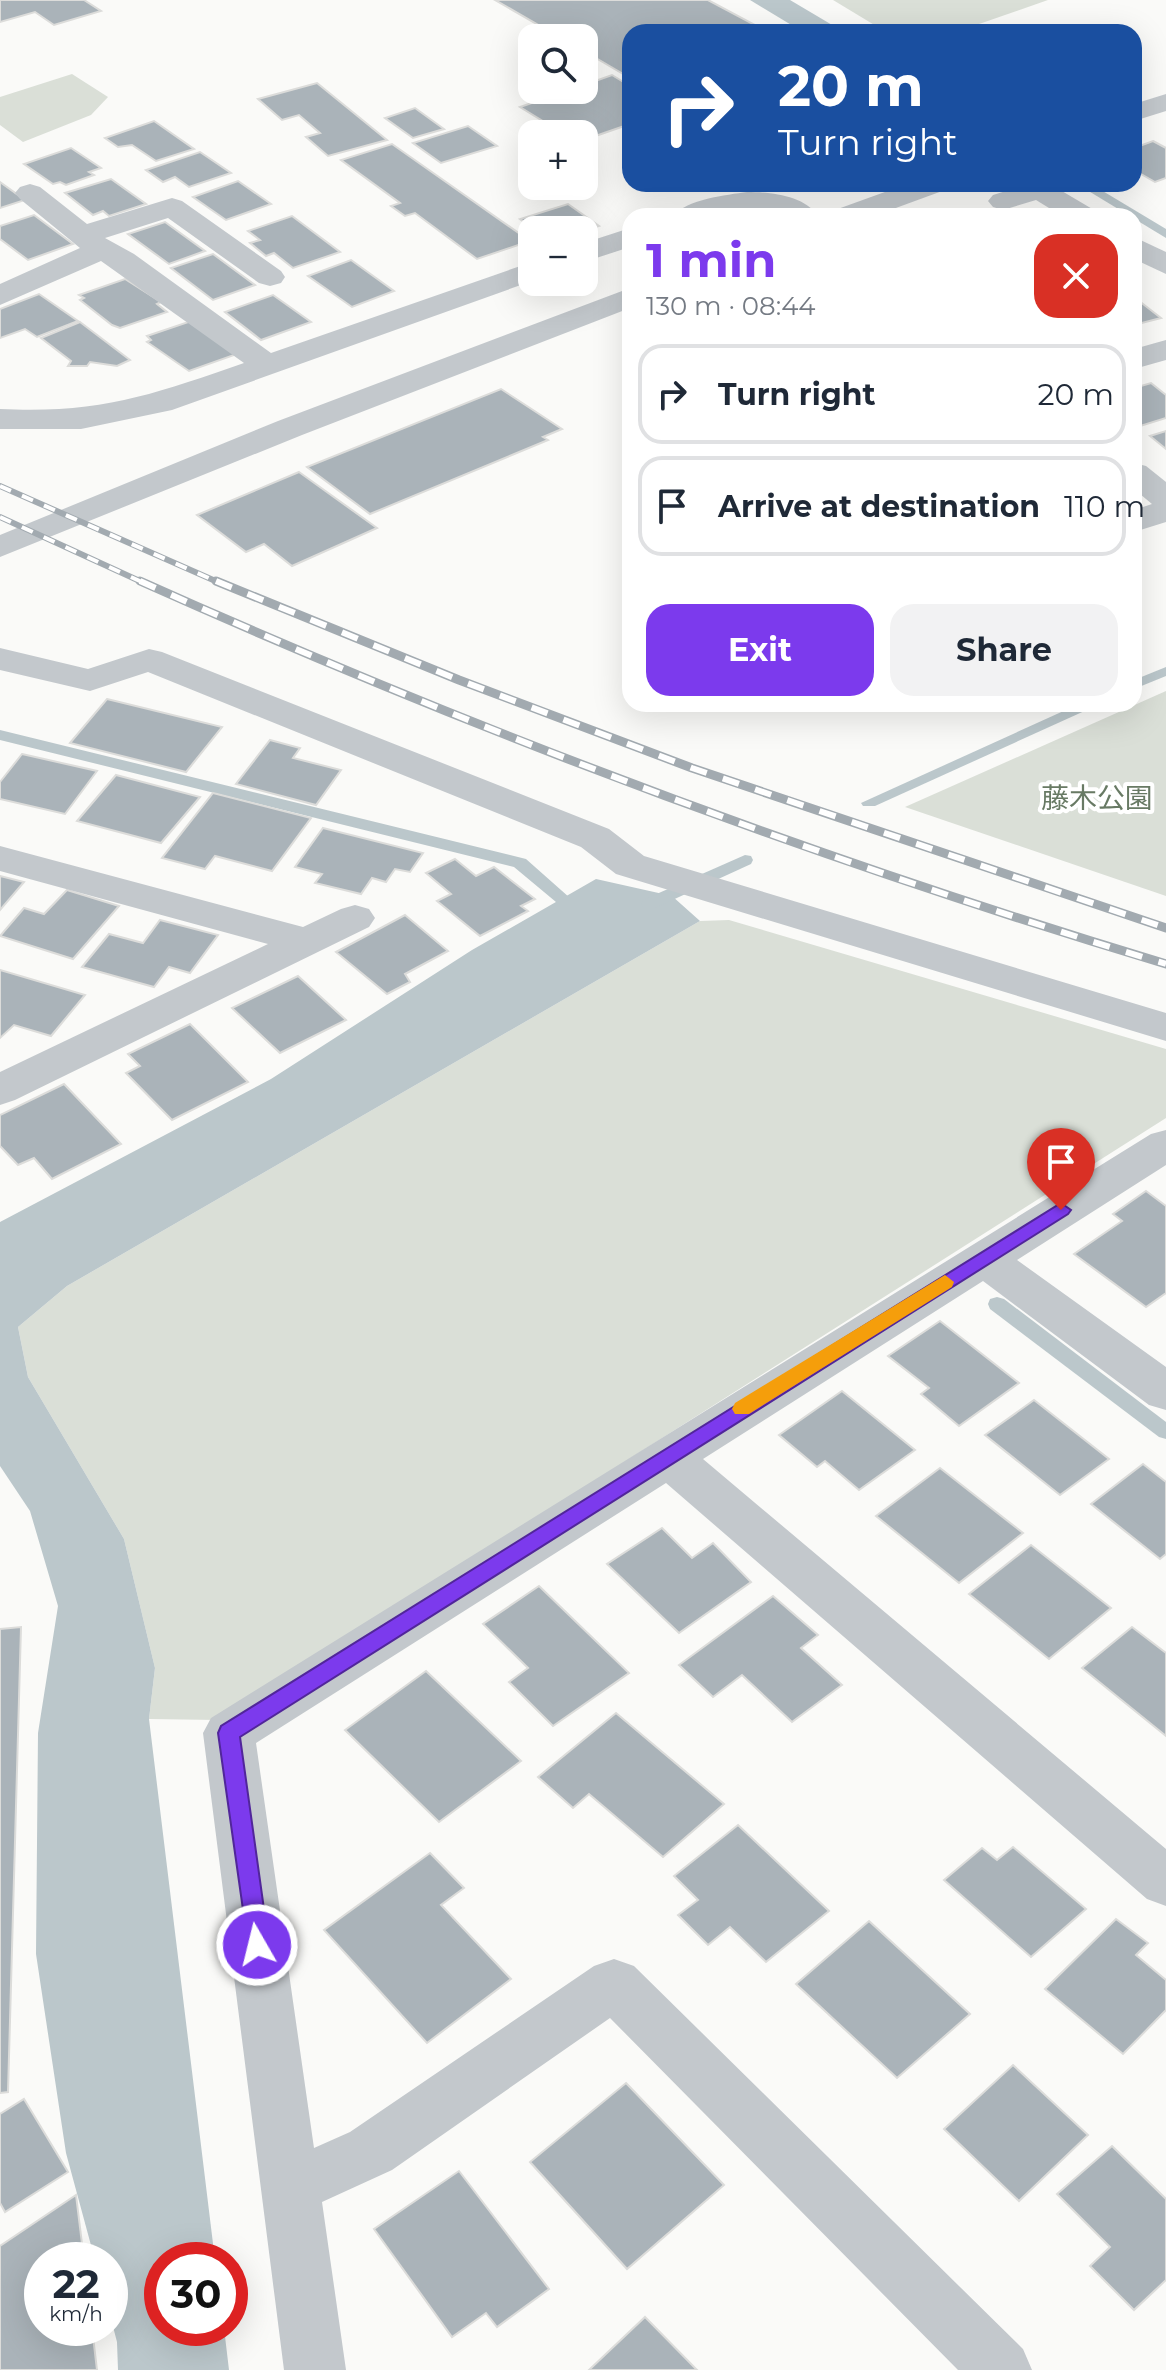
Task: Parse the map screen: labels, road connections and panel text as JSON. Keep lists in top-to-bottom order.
{
  "parks": ["藤木公園"],
  "page": {
    "map_buttons": ["+", "−"],
    "turn": ["20 m", "Turn right"],
    "heading": ["1 min", "130 m · 08:44"],
    "list": [
      {
        "name": "Turn right",
        "value": "20 m"
      },
      {
        "name": "Arrive at destination",
        "value": "110 m"
      }
    ],
    "buttons": ["Exit", "Share"],
    "speed": "22 km/h",
    "limit": "30"
  }
}
